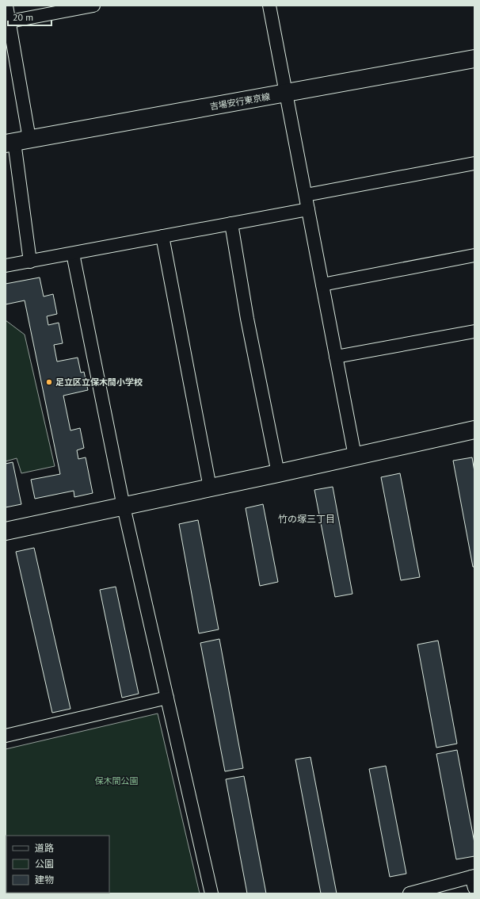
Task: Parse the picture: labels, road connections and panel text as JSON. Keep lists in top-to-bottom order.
{
  "streets": {
    "street": ["吉場安行東京線"]
  },
  "districts": ["竹の塚三丁目"],
  "parks": ["保木間公園"],
  "places": ["足立区立保木間小学校"],
  "legend": ["道路", "公園", "建物"],
  "scale_bar": "20 m"
}
